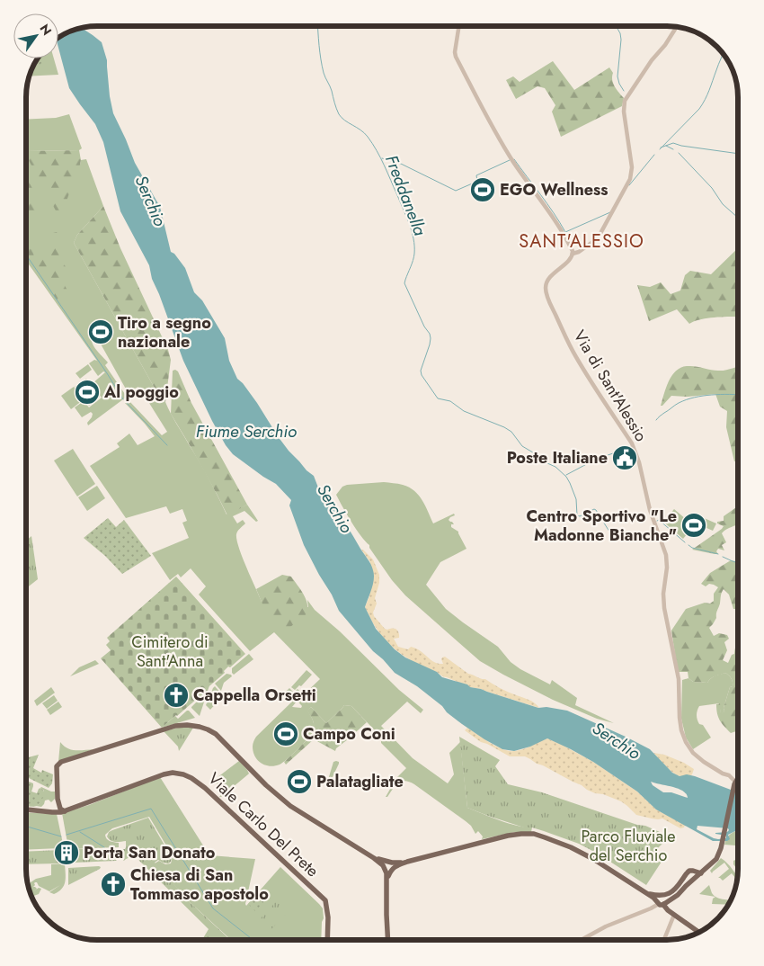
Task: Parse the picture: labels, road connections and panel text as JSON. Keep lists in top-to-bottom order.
{
  "streets": {
    "main road": ["Viale Carlo Del Prete"],
    "street": ["Via di Sant'Alessio"]
  },
  "districts": ["SANT'ALESSIO"],
  "water": ["Freddanella", "Serchio", "Fiume Serchio"],
  "parks": ["Cimitero di Sant'Anna", "Parco Fluviale del Serchio"],
  "places": {
    "sports": [
      "EGO Wellness",
      "Tiro a segno nazionale",
      "Al poggio",
      "Centro Sportivo \"Le Madonne Bianche\"",
      "Campo Coni",
      "Palatagliate"
    ],
    "public building": ["Poste Italiane"],
    "church": ["Cappella Orsetti", "Chiesa di San Tommaso apostolo"],
    "building": ["Porta San Donato"]
  },
  "north": "top right"
}
